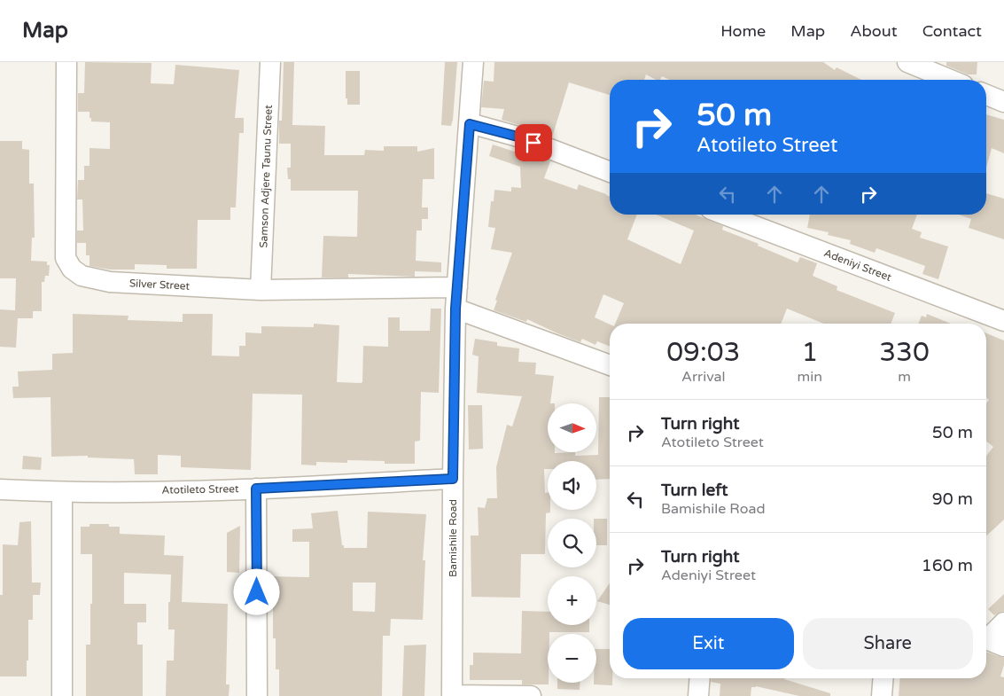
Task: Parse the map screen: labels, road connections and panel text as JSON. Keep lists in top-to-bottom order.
{
  "streets": {
    "street": [
      "Samson Adjere Taunu Street",
      "Adeniyi Street",
      "Silver Street",
      "Atotileto Street",
      "Bamishile Road"
    ]
  },
  "crossings": [
    ["Samson Adjere Taunu Street", "Silver Street"],
    ["Silver Street", "Bamishile Road"],
    ["Atotileto Street", "Bamishile Road"]
  ],
  "north": "right",
  "page": {
    "header": "Map",
    "nav": [
      "Home",
      "Map",
      "About",
      "Contact"
    ],
    "turn": ["50 m", "Atotileto Street"],
    "eta": [
      "09:03",
      "Arrival",
      "1",
      "min",
      "330",
      "m"
    ],
    "list": [
      {
        "name": "Turn right",
        "note": "Atotileto Street",
        "value": "50 m"
      },
      {
        "name": "Turn left",
        "note": "Bamishile Road",
        "value": "90 m"
      },
      {
        "name": "Turn right",
        "note": "Adeniyi Street",
        "value": "160 m"
      }
    ],
    "map_buttons": ["+", "−"],
    "buttons": ["Exit", "Share"]
  }
}
